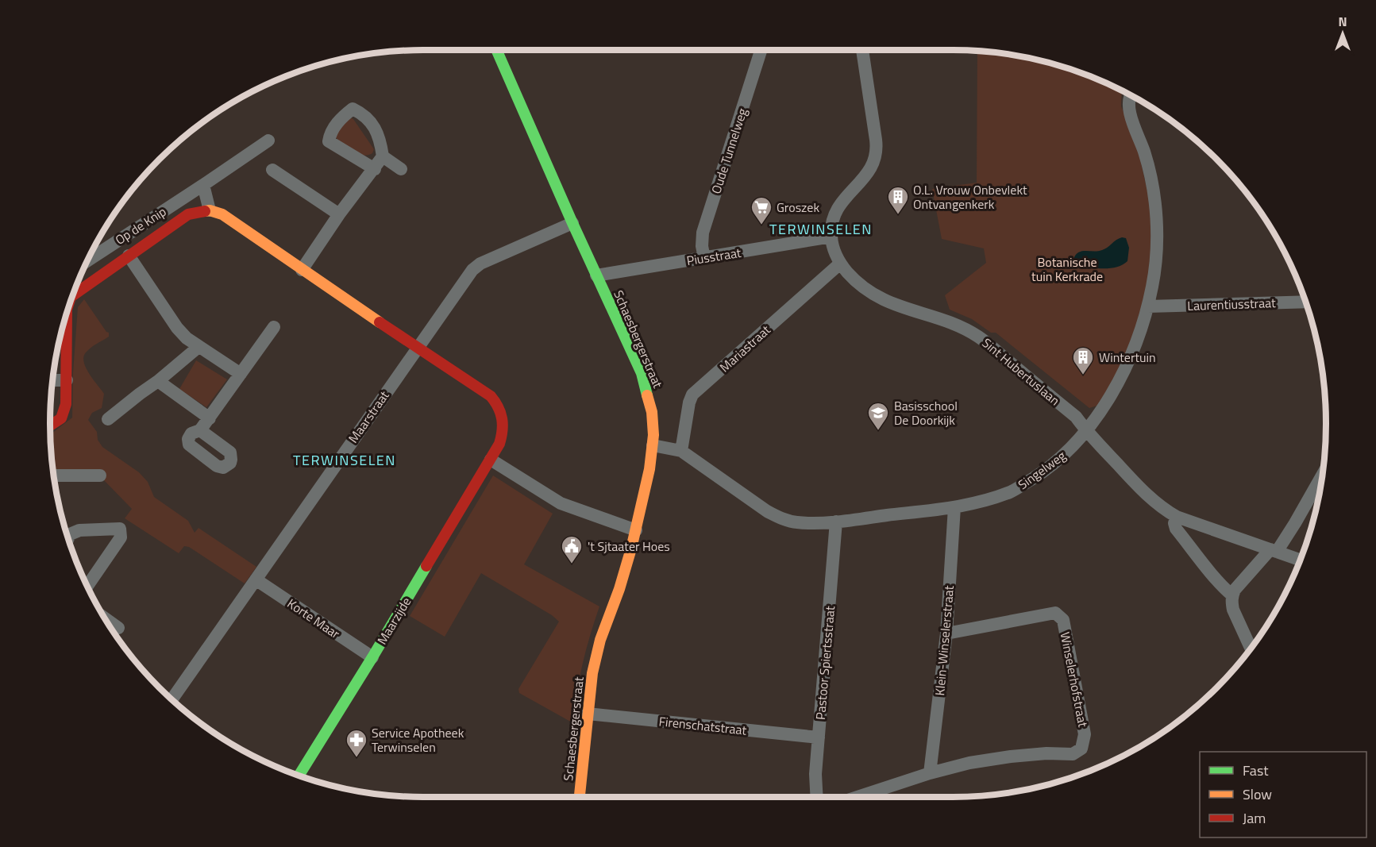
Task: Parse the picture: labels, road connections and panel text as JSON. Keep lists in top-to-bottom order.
{
  "streets": {
    "street": [
      "Oude Tunnelweg",
      "Op de Knip",
      "Piusstraat",
      "Laurentiusstraat",
      "Schaesbergerstraat",
      "Mariastraat",
      "Sint Hubertuslaan",
      "Maarstraat",
      "Singelweg",
      "Korte Maar",
      "Maarzijde",
      "Klein-Winselerstraat",
      "Pastoor Spiertsstraat",
      "Winselerhofstraat",
      "Firenschatstraat"
    ]
  },
  "crossings": [
    ["Oude Tunnelweg", "Piusstraat"],
    ["Piusstraat", "Schaesbergerstraat"],
    ["Laurentiusstraat", "Singelweg"],
    ["Schaesbergerstraat", "Maarstraat"],
    ["Schaesbergerstraat", "Singelweg"],
    ["Schaesbergerstraat", "Firenschatstraat"],
    ["Mariastraat", "Sint Hubertuslaan"],
    ["Mariastraat", "Singelweg"],
    ["Sint Hubertuslaan", "Singelweg"],
    ["Maarstraat", "Korte Maar"],
    ["Maarstraat", "Maarzijde"],
    ["Singelweg", "Klein-Winselerstraat"],
    ["Singelweg", "Pastoor Spiertsstraat"],
    ["Korte Maar", "Maarzijde"],
    ["Klein-Winselerstraat", "Winselerhofstraat"],
    ["Pastoor Spiertsstraat", "Firenschatstraat"]
  ],
  "districts": ["TERWINSELEN", "TERWINSELEN"],
  "parks": ["Botanische tuin Kerkrade"],
  "places": {
    "building": ["O.L. Vrouw Onbevlekt Ontvangenkerk", "Wintertuin"],
    "supermarket": ["Groszek"],
    "school or university": ["Basisschool De Doorkijk"],
    "public building": ["'t Sjtaater Hoes"],
    "pharmacy": ["Service Apotheek Terwinselen"]
  },
  "legend": ["Fast", "Slow", "Jam"],
  "north": "top"
}
